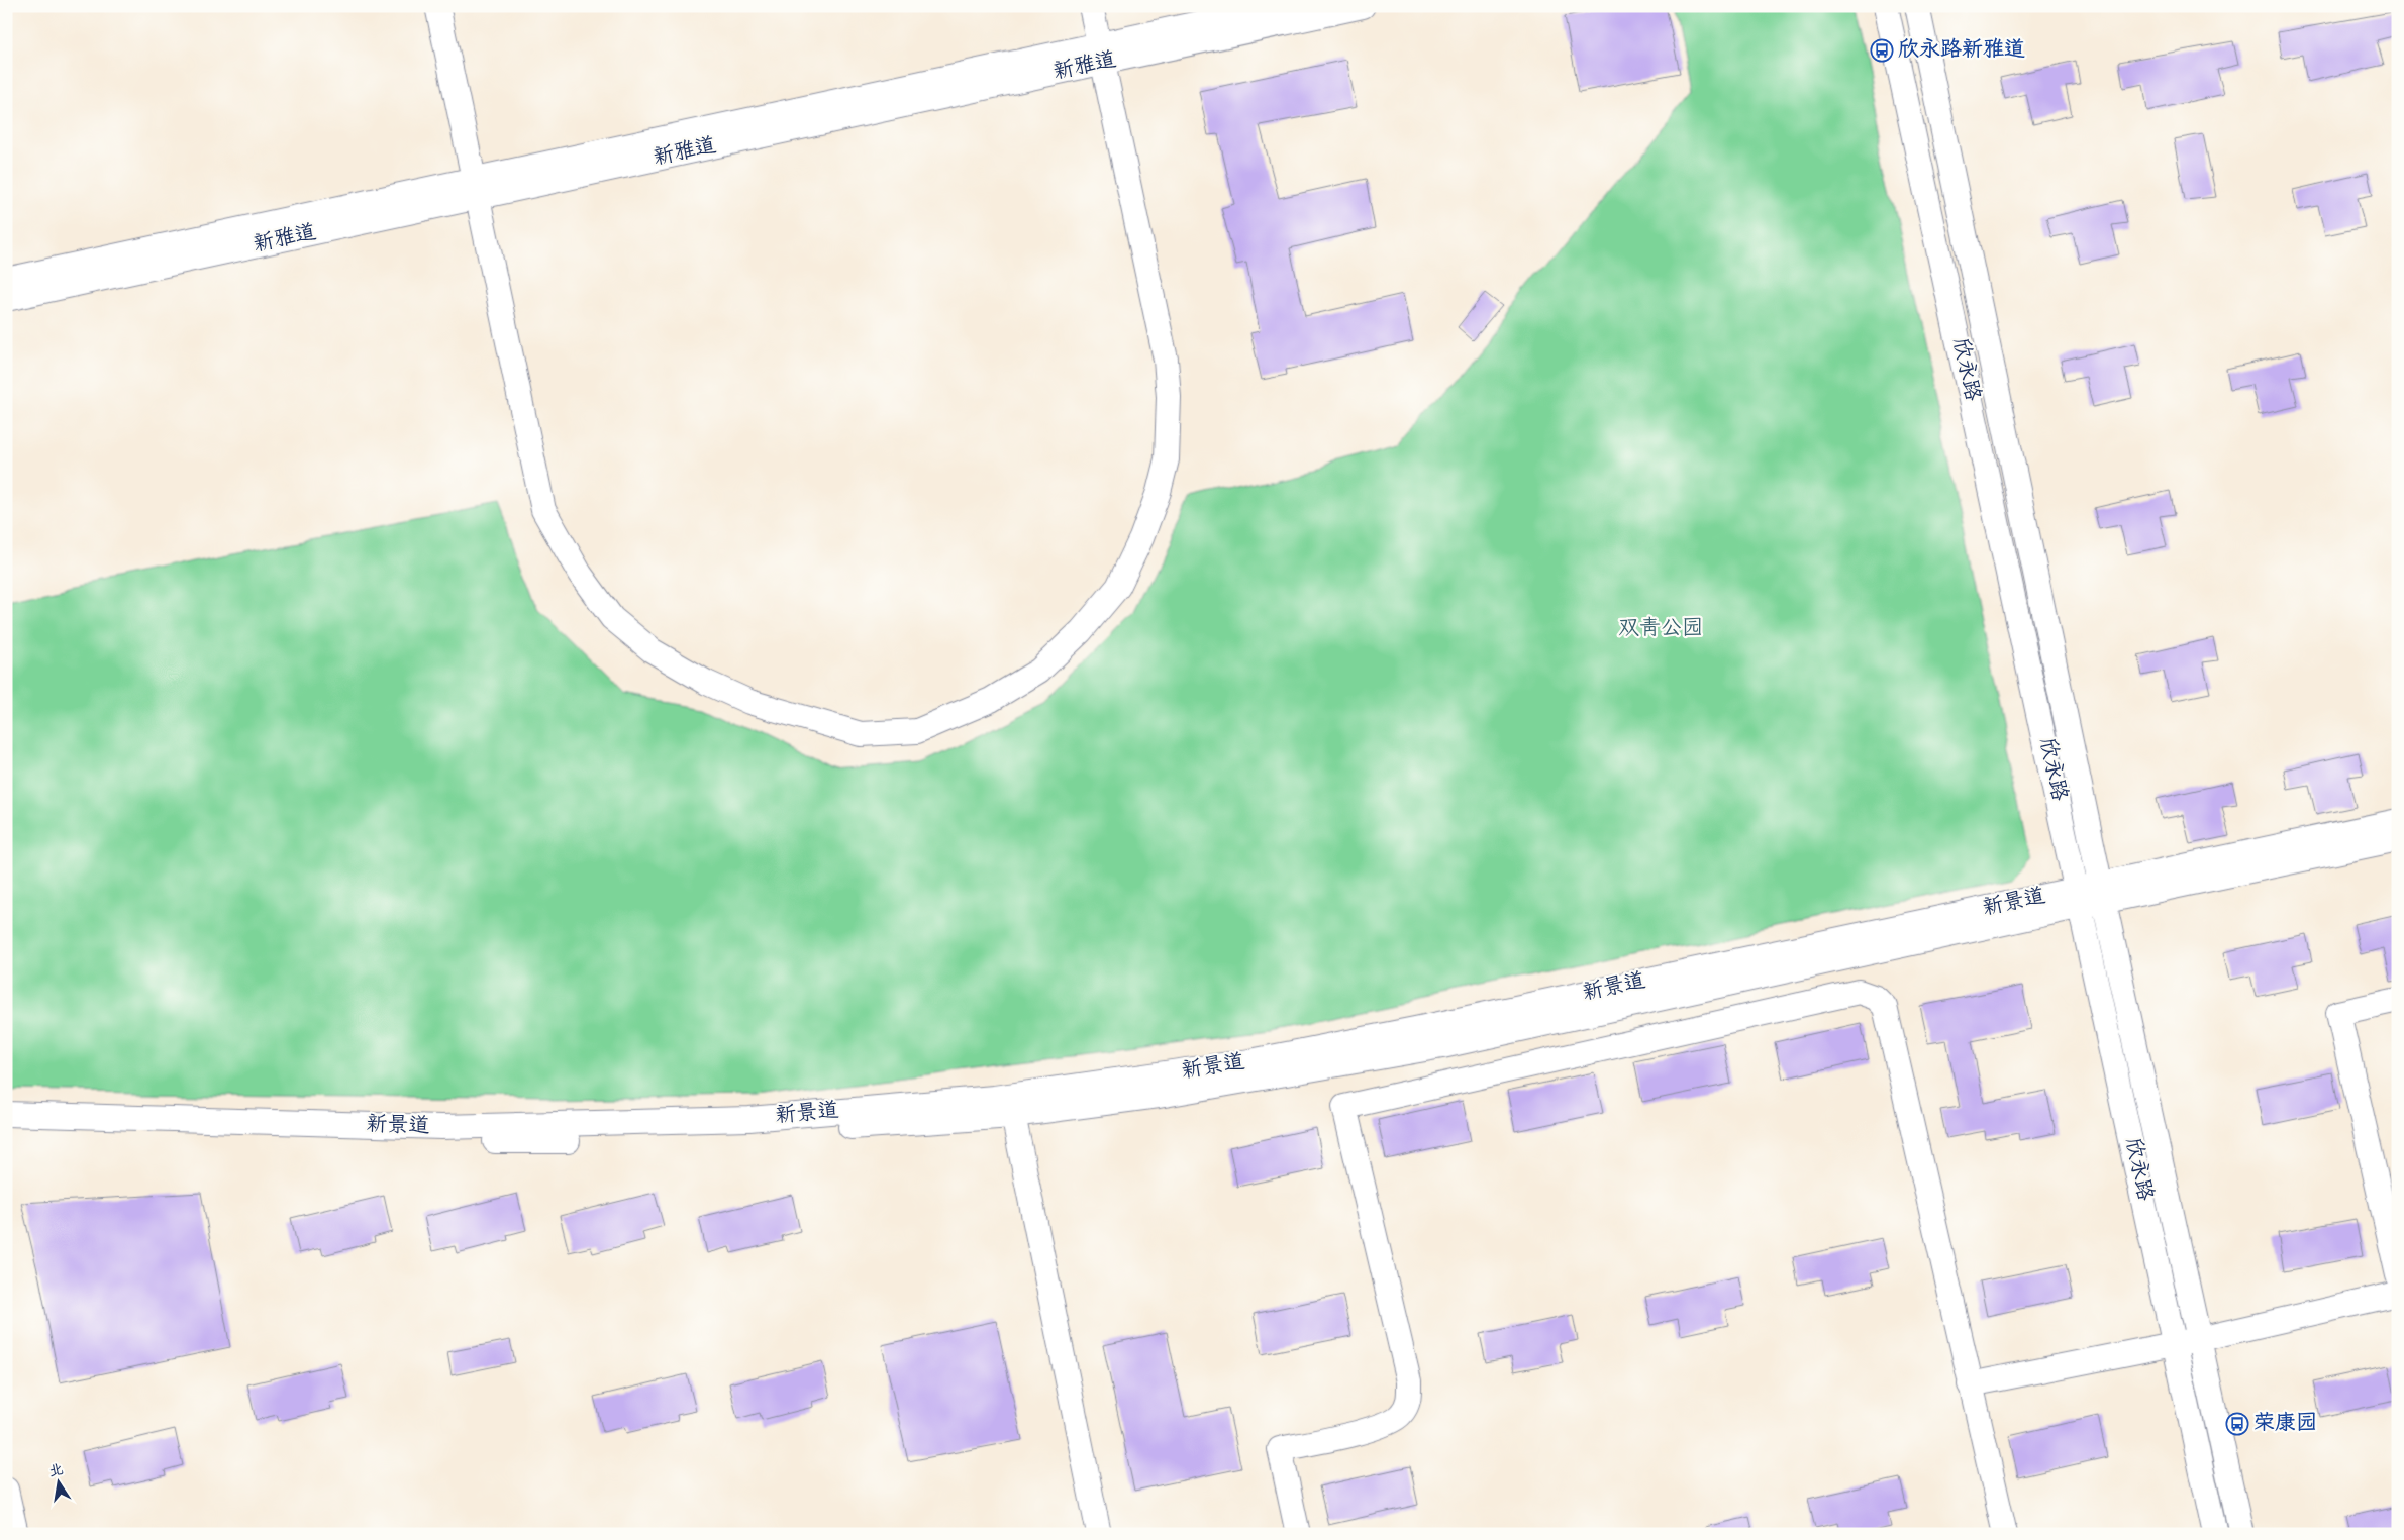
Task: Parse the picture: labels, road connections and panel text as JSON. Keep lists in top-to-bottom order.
{
  "streets": {
    "street": ["新雅道", "欣永路", "新景道"]
  },
  "crossings": [
    ["欣永路", "新景道"]
  ],
  "parks": ["双青公园"],
  "places": {
    "bus stop": ["欣永路新雅道", "荣康园"]
  },
  "north": "top"
}
